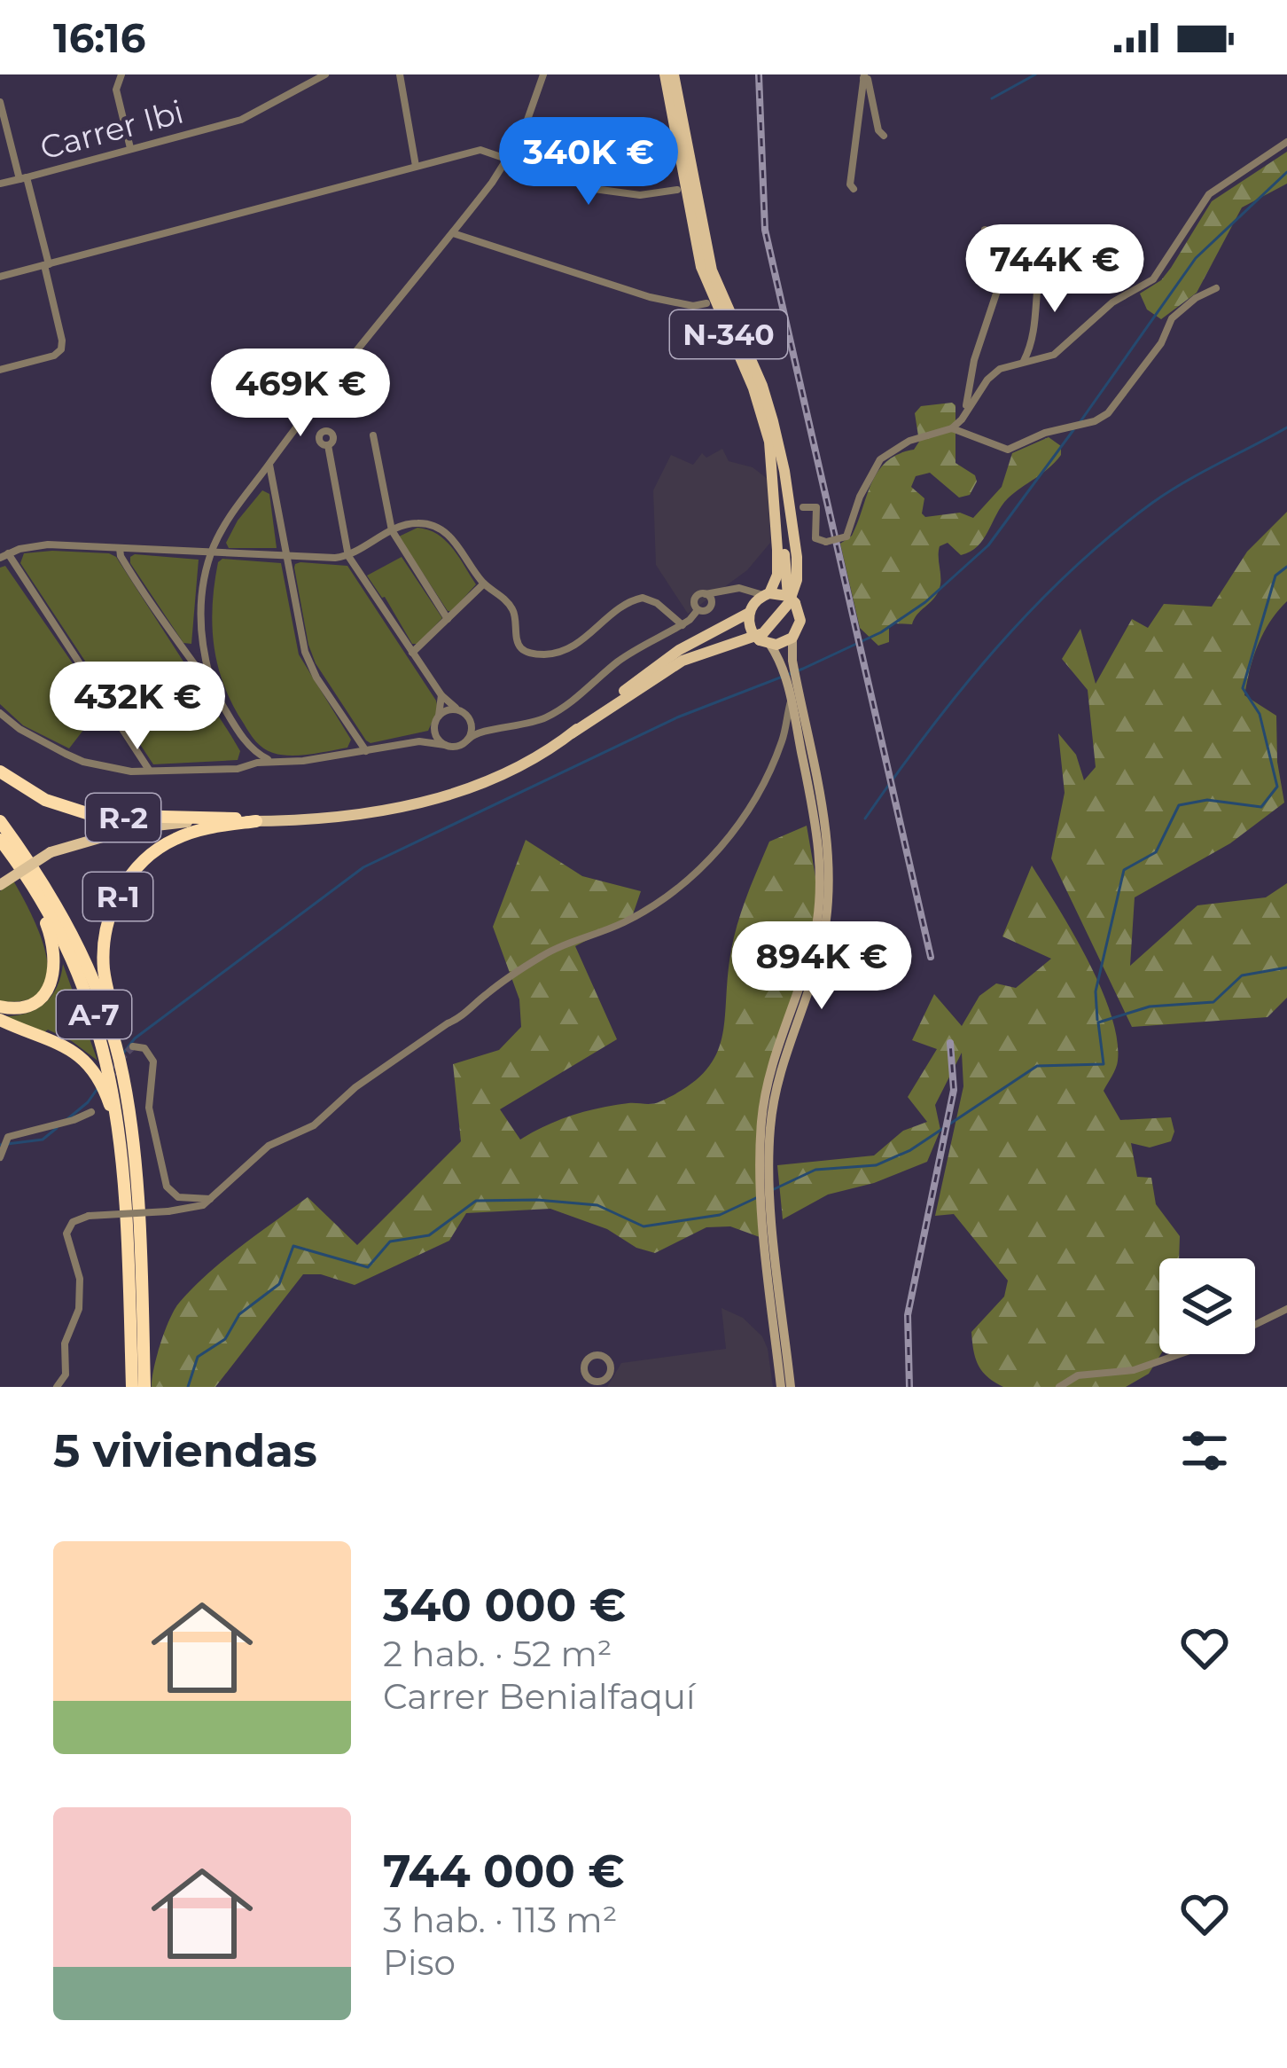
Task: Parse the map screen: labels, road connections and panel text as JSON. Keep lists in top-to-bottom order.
{
  "streets": {
    "highway": ["R-2", "R-1", "A-7"],
    "main road": ["N-340"],
    "street": ["Carrer Ibi"]
  },
  "crossings": [
    ["N-340", "R-2"],
    ["N-340", "R-1"],
    ["R-2", "R-1"],
    ["R-1", "A-7"]
  ],
  "page": {
    "status": "16:16",
    "price": [
      "340K €",
      "744K €",
      "469K €",
      "432K €",
      "894K €"
    ],
    "heading": "5 viviendas",
    "list": [
      {
        "name": "340 000 €",
        "note": "2 hab. · 52 m² · Carrer Benialfaquí"
      },
      {
        "name": "744 000 €",
        "note": "3 hab. · 113 m² · Piso"
      }
    ]
  }
}
